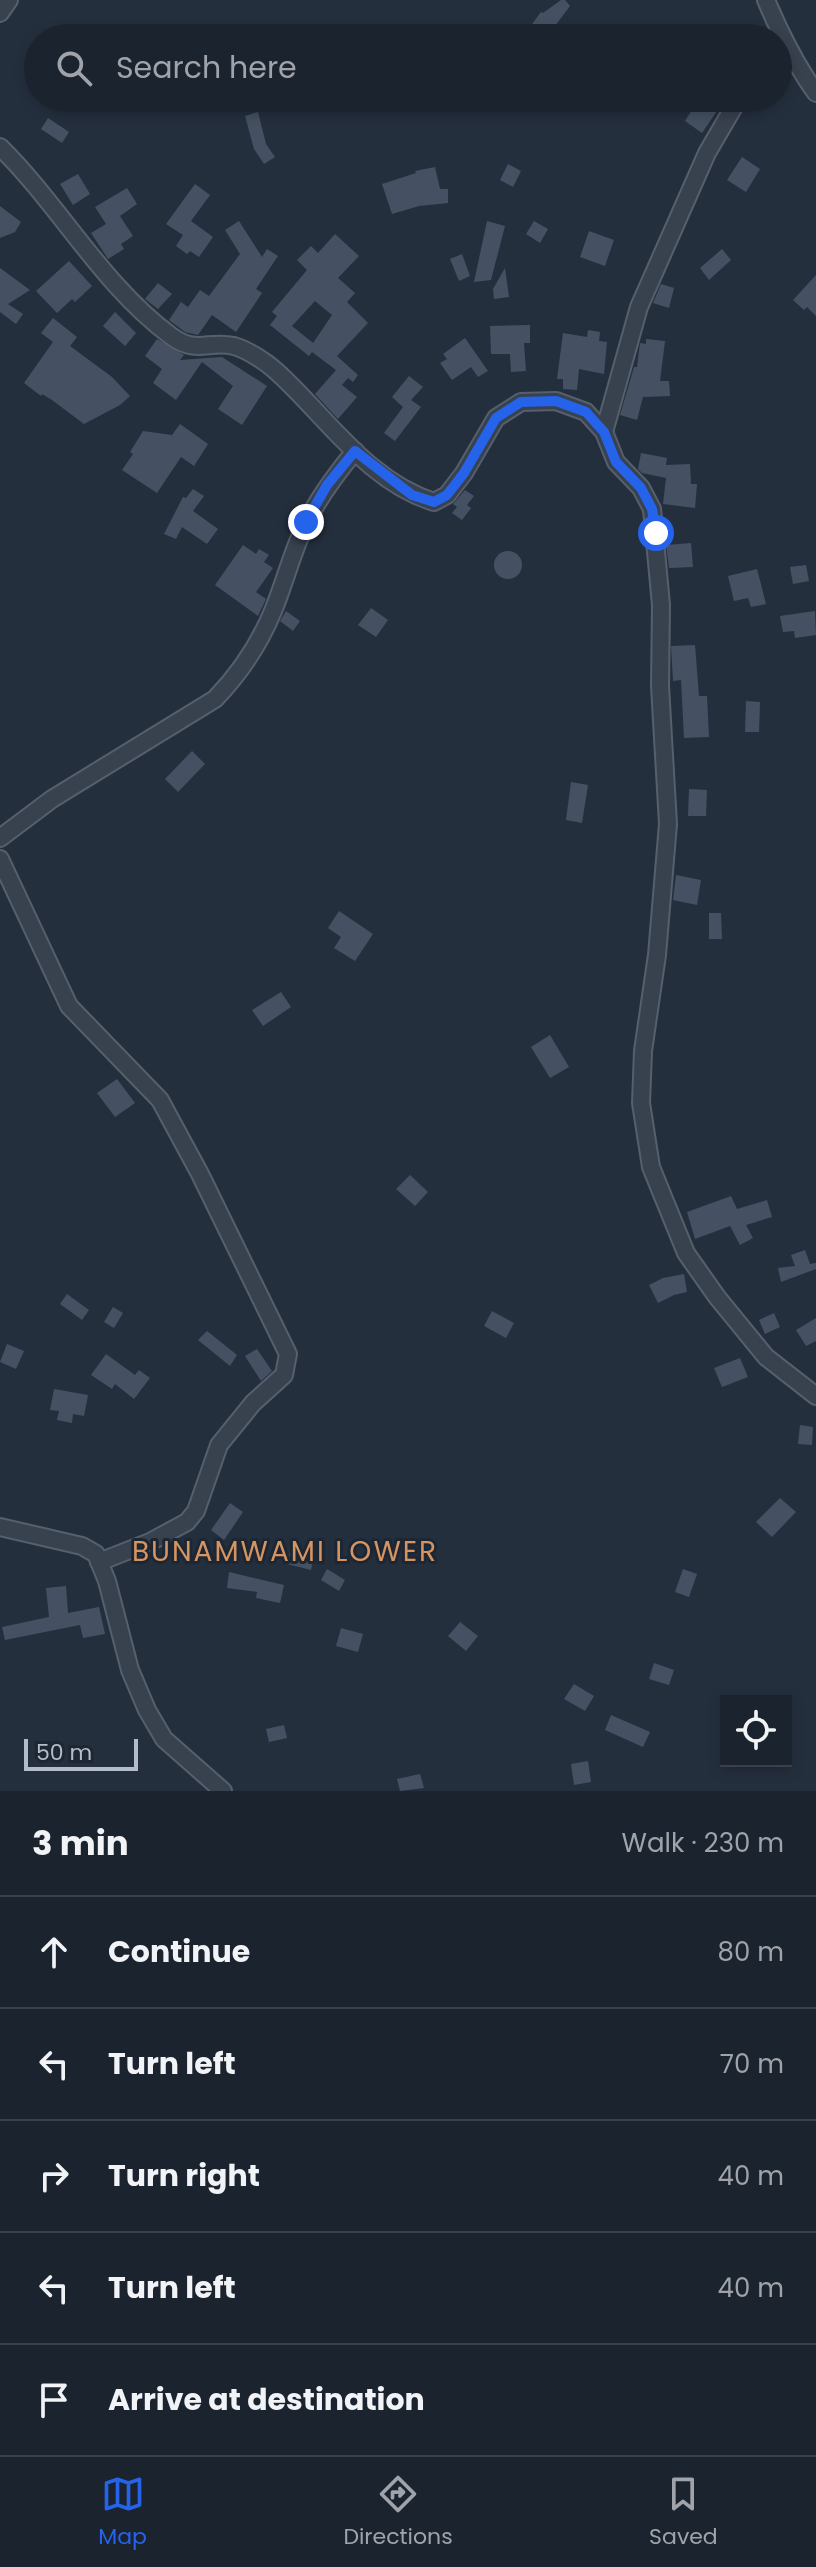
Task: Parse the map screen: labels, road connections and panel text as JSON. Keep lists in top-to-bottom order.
{
  "districts": ["BUNAMWAMI LOWER"],
  "scale_bar": "50 m",
  "page": {
    "search": "Search here",
    "scale": "50 m",
    "heading": ["3 min", "Walk · 230 m"],
    "list": [
      ["Continue", "80 m"],
      ["Turn left", "70 m"],
      ["Turn right", "40 m"],
      ["Turn left", "40 m"],
      "Arrive at destination"
    ],
    "nav": ["Map", "Directions", "Saved"]
  }
}
